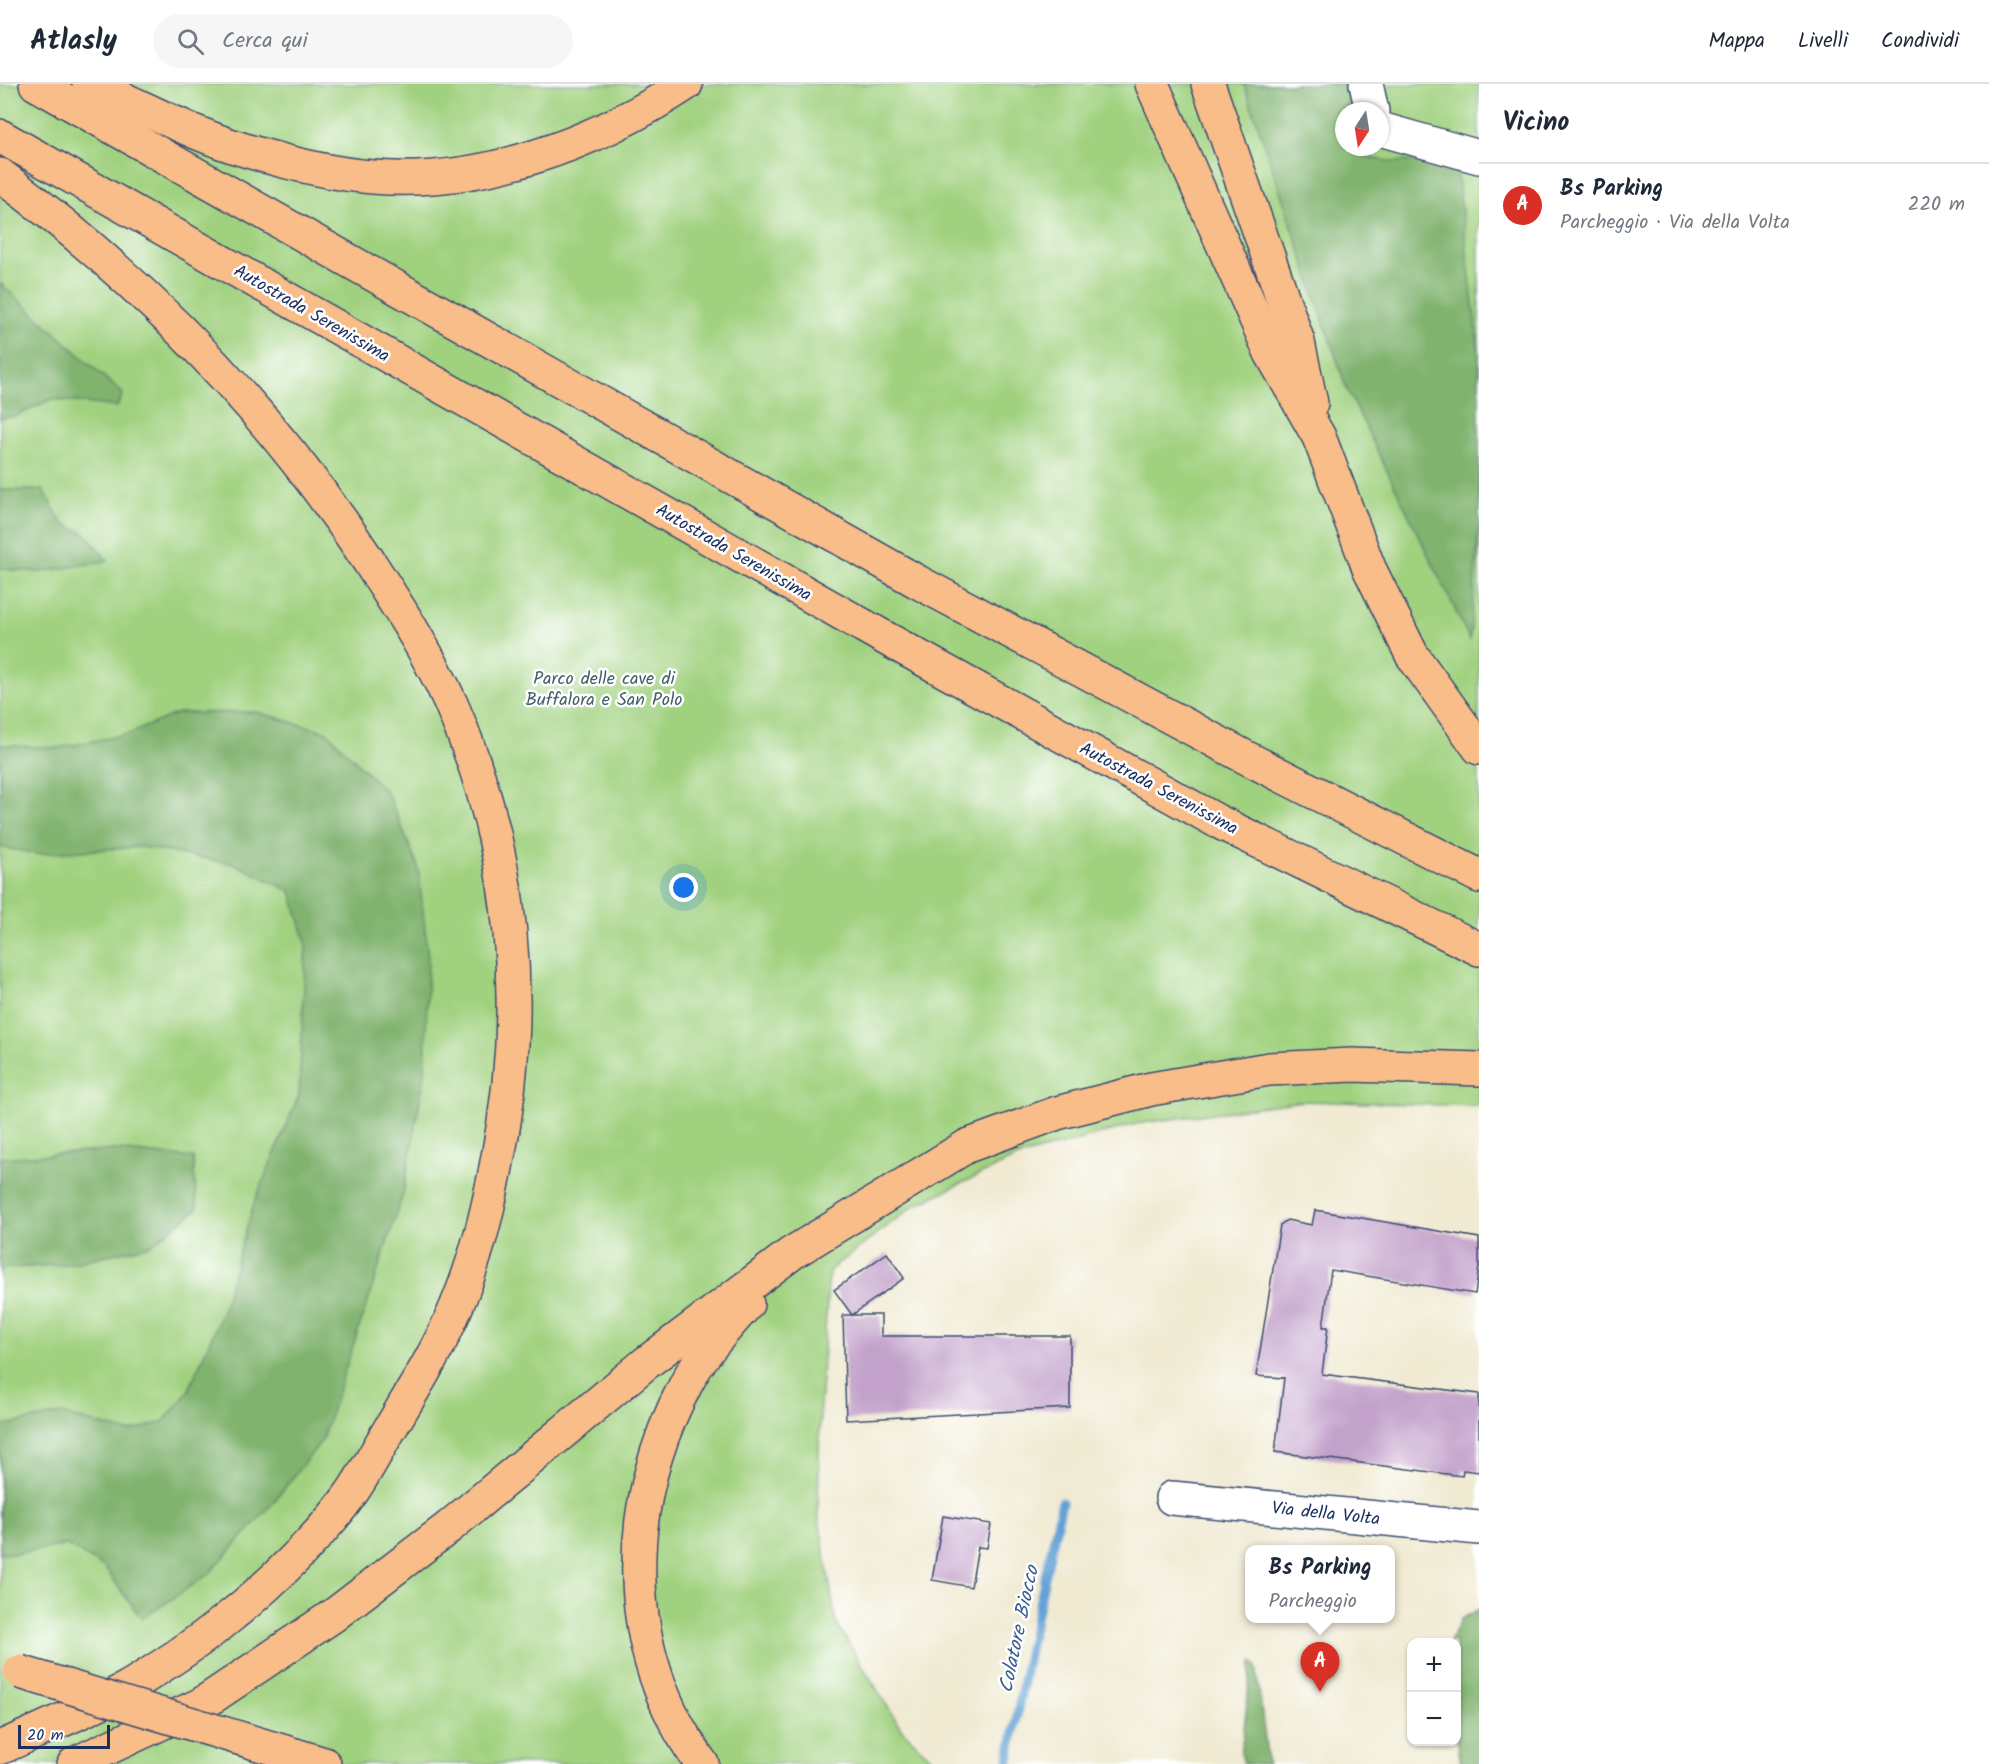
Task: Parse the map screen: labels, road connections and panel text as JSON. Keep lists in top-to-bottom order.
{
  "streets": {
    "highway": ["Autostrada Serenissima"],
    "street": ["Via della Volta"]
  },
  "water": ["Colatore Biocco"],
  "parks": ["Parco delle cave di Buffalora e San Polo"],
  "scale_bar": "20 m",
  "north": "bottom",
  "page": {
    "header": "Atlasly",
    "search": "Cerca qui",
    "nav": ["Mappa", "Livelli", "Condividi"],
    "heading": "Vicino",
    "list": [
      {
        "mark": "A",
        "name": "Bs Parking",
        "note": "Parcheggio · Via della Volta",
        "value": "220 m"
      }
    ],
    "popup": ["Bs Parking", "Parcheggio"],
    "map_buttons": ["+", "−"],
    "pins": "A",
    "scale": "20 m"
  }
}
